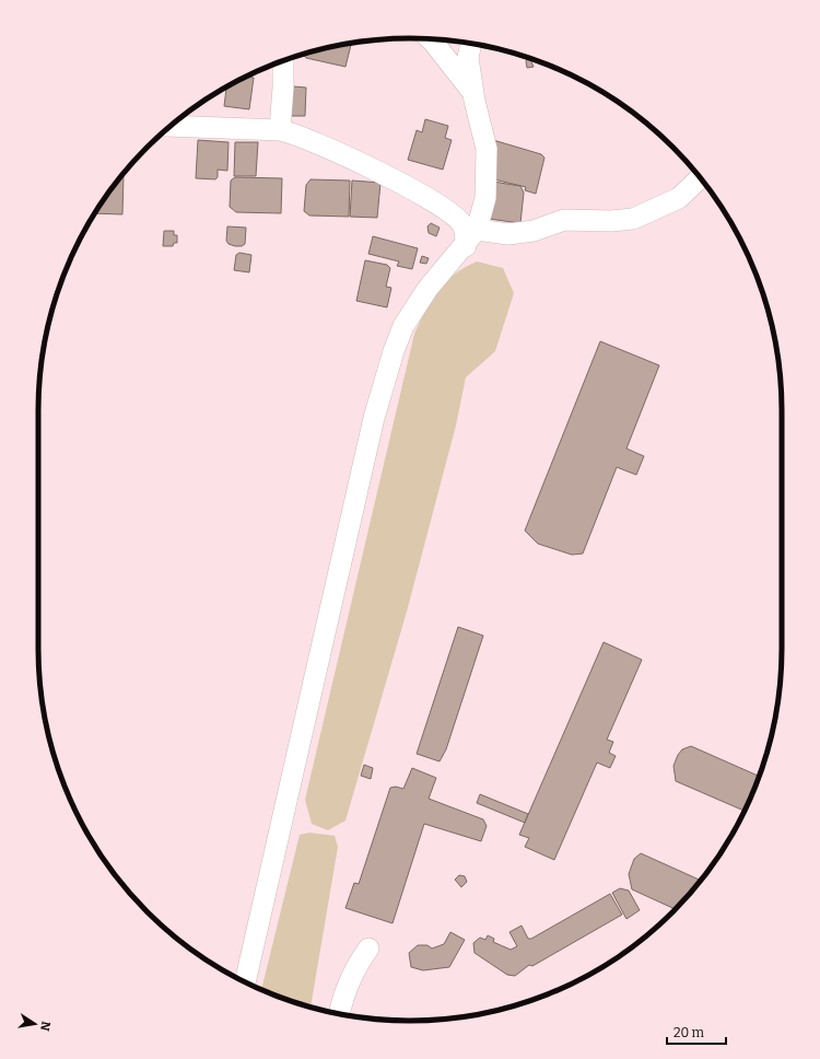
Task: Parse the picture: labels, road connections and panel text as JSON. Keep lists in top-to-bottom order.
{
  "scale_bar": "20 m",
  "north": "right"
}
